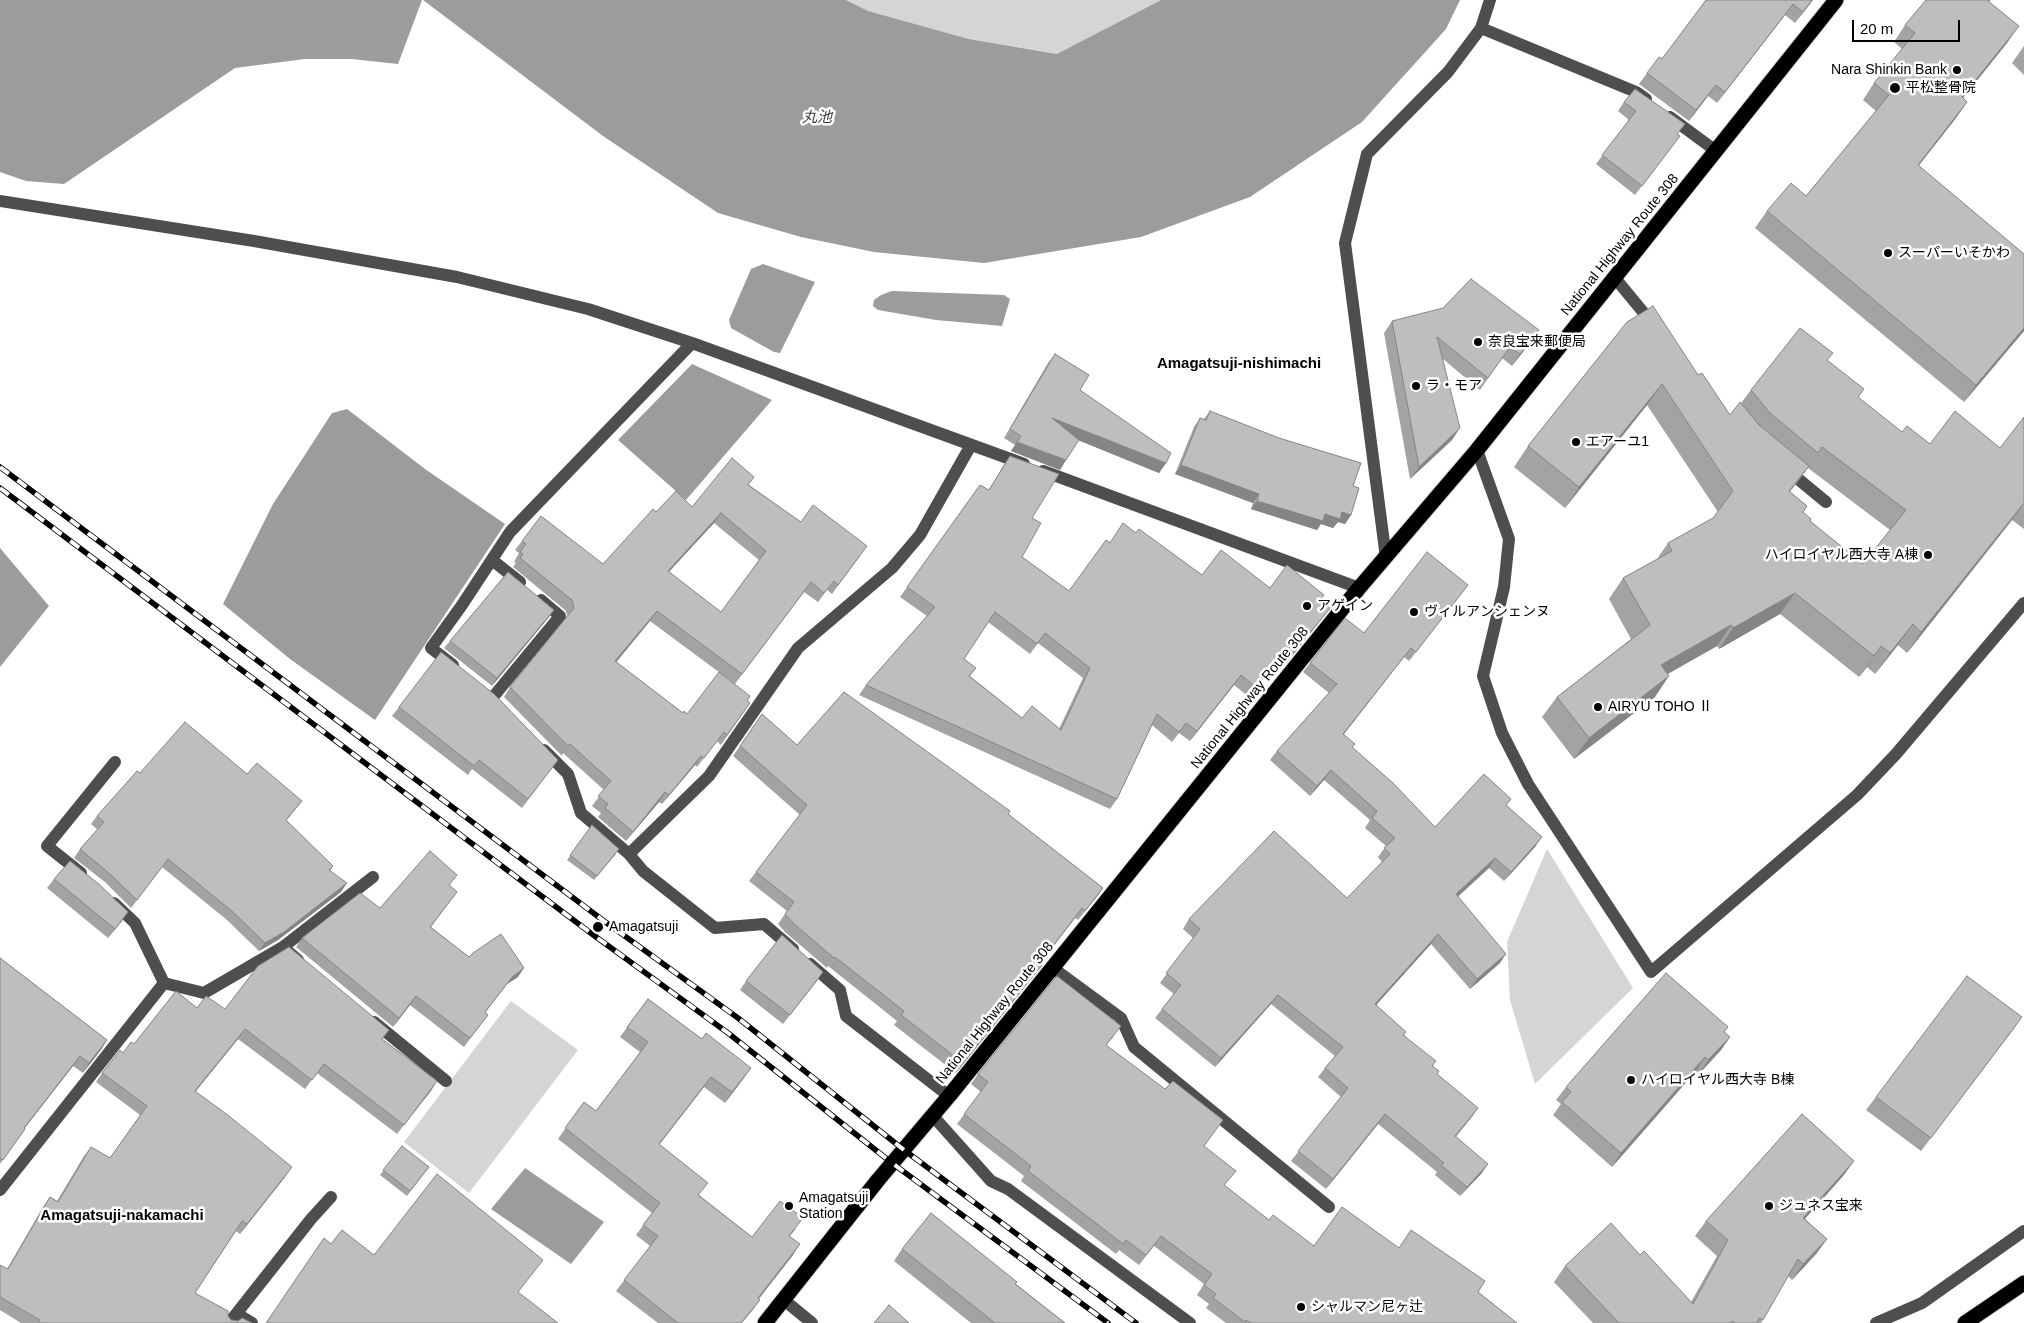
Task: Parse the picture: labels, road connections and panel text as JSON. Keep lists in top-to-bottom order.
{
  "streets": {
    "highway": ["National Highway Route 308"]
  },
  "districts": ["Amagatsuji-nishimachi", "Amagatsuji-nakamachi"],
  "water": ["丸池"],
  "places": [
    "Nara Shinkin Bank",
    "平松整骨院",
    "スーパーいそかわ",
    "奈良宝来郵便局",
    "ラ・モア",
    "エアーユ1",
    "ハイロイヤル西大寺 A棟",
    "アゲイン",
    "ヴィルアンシェンヌ",
    "AIRYU TOHO Ⅱ",
    "Amagatsuji",
    "ハイロイヤル西大寺 B棟",
    "Amagatsuji Station",
    "ジュネス宝来",
    "シャルマン尼ヶ辻"
  ],
  "scale_bar": "20 m"
}
